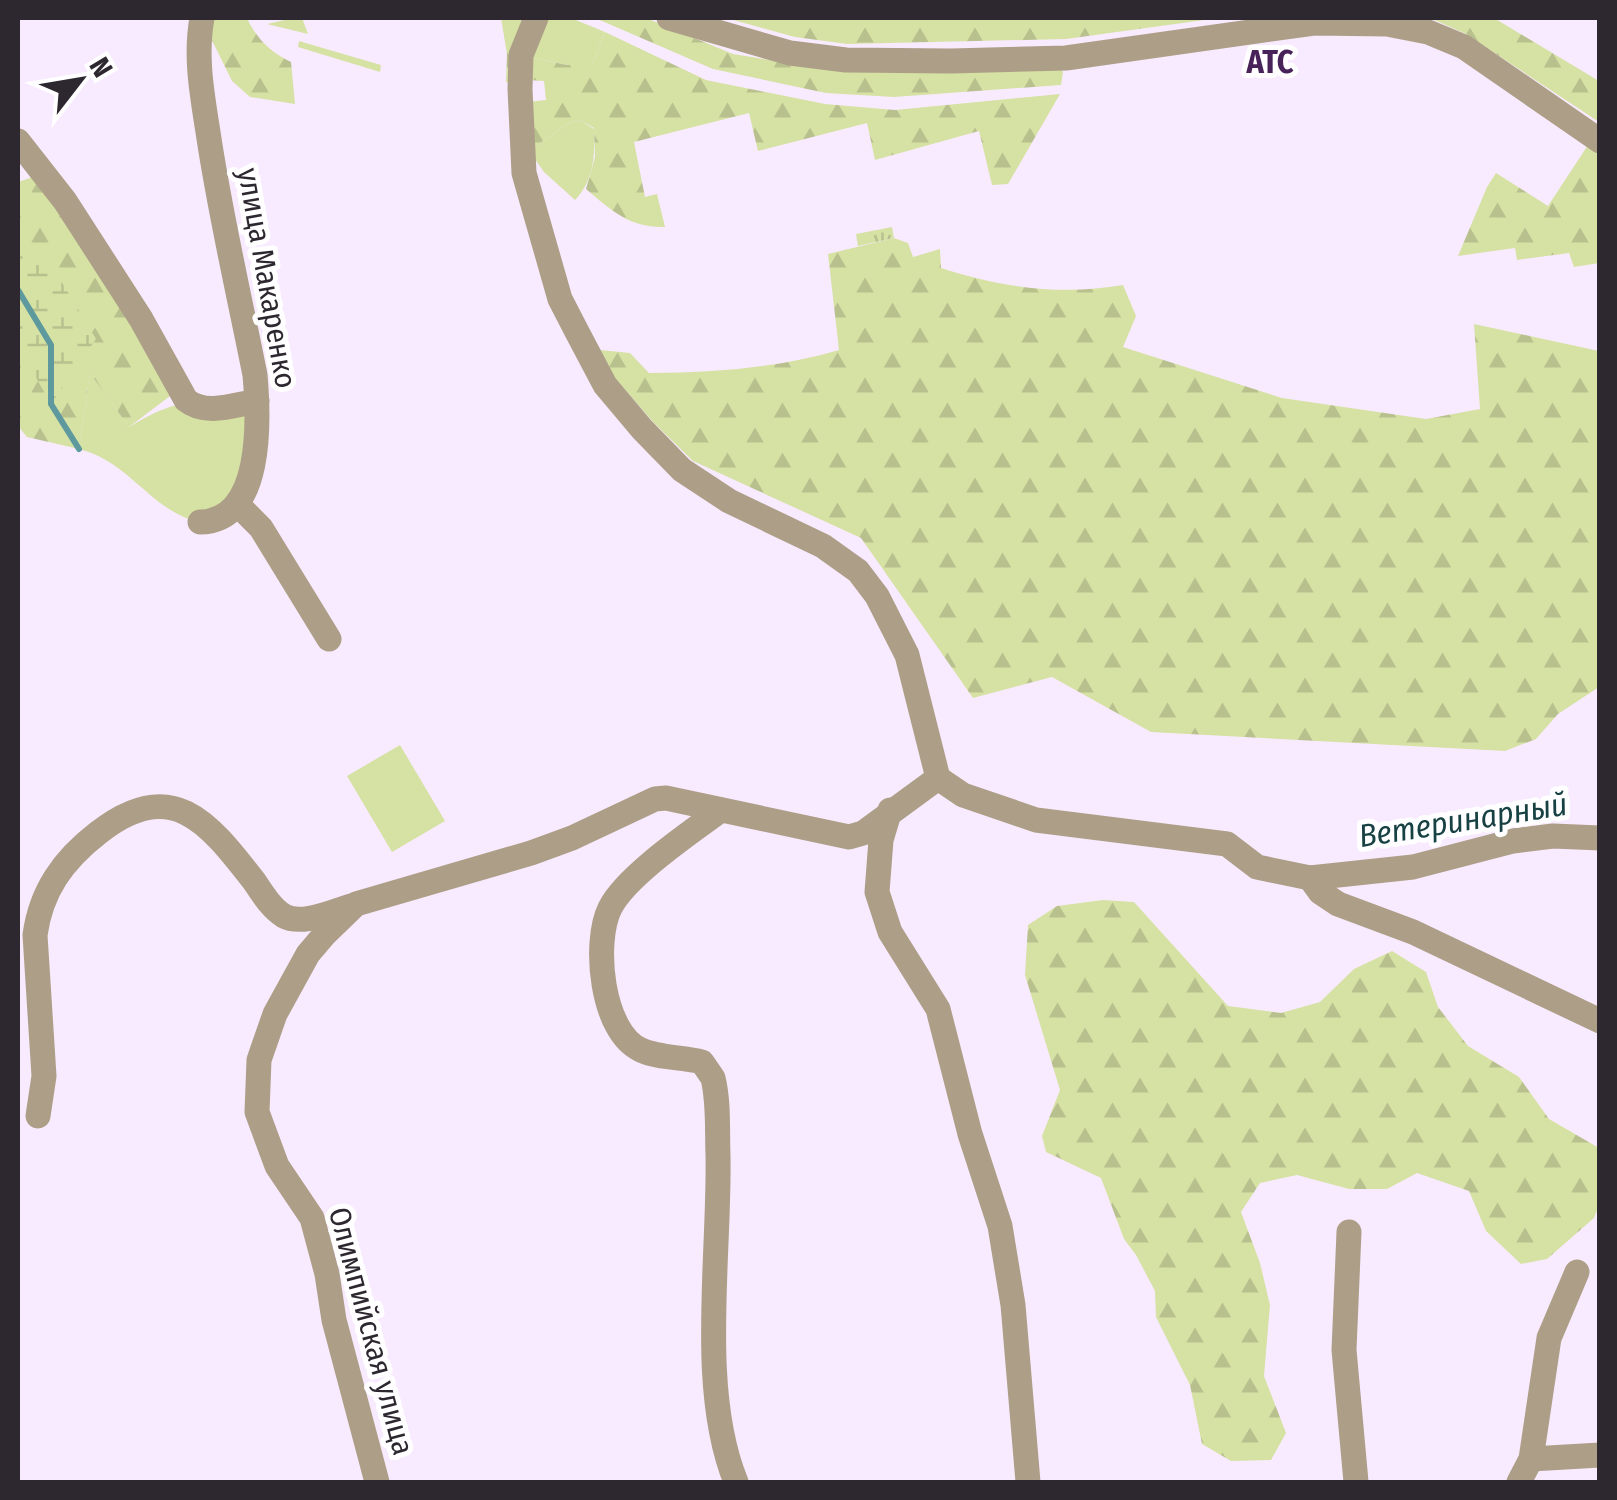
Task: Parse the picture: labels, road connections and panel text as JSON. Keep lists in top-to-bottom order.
{
  "streets": {
    "street": ["улица Макаренко", "Олимпийская улица"]
  },
  "districts": ["АТС"],
  "water": ["Ветеринарный"],
  "north": "top right"
}
